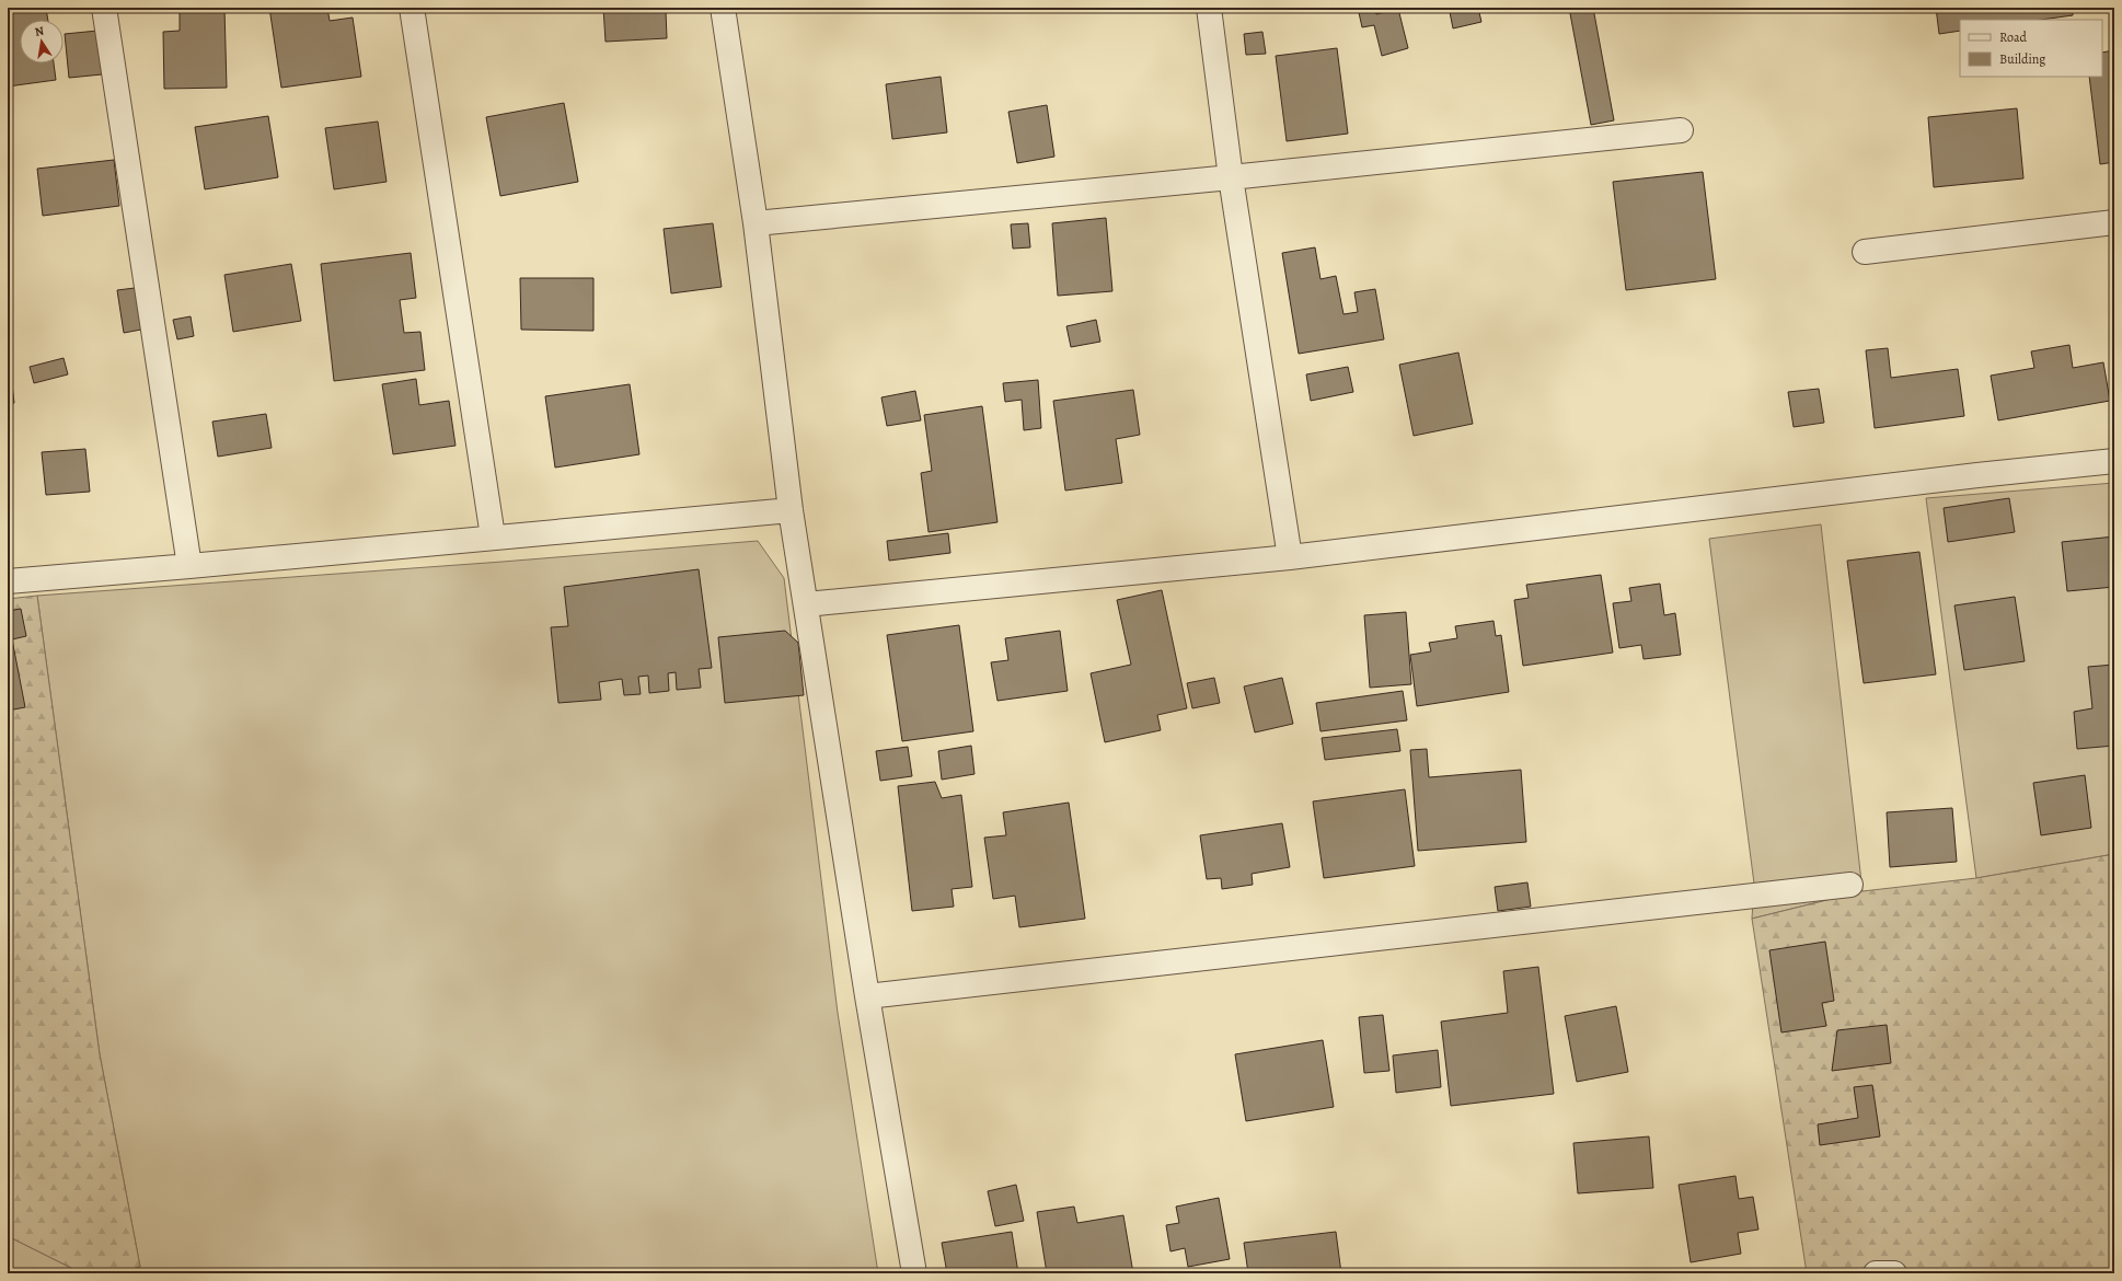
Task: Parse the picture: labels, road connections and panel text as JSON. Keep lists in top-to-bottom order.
{
  "legend": ["Road", "Building"],
  "north": "top"
}
